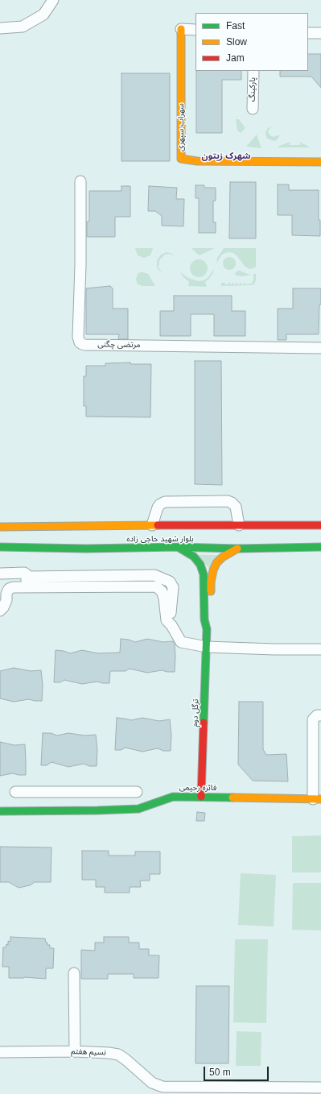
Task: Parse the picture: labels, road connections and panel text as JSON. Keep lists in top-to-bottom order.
{
  "streets": {
    "street": [
      "پارکینگ",
      "سهراب سپهری",
      "مرتضی چگنی",
      "بلوار شهید حاجی زاده",
      "ترگل دوم",
      "فائزه رحیمی",
      "نسیم هفتم"
    ]
  },
  "crossings": [
    ["بلوار شهید حاجی زاده", "ترگل دوم"],
    ["ترگل دوم", "فائزه رحیمی"]
  ],
  "districts": ["شهرک زیتون"],
  "legend": ["Fast", "Slow", "Jam"],
  "scale_bar": "50 m"
}
